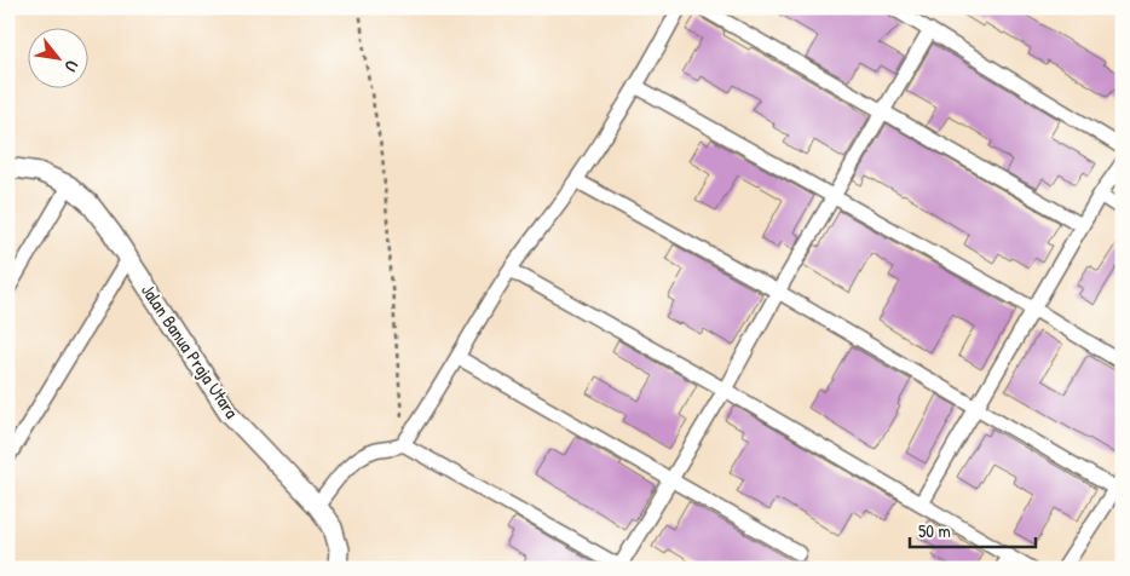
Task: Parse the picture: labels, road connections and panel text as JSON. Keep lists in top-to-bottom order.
{
  "streets": {
    "street": ["Jalan Banua Praja Utara"]
  },
  "scale_bar": "50 m",
  "north": "bottom right"
}
